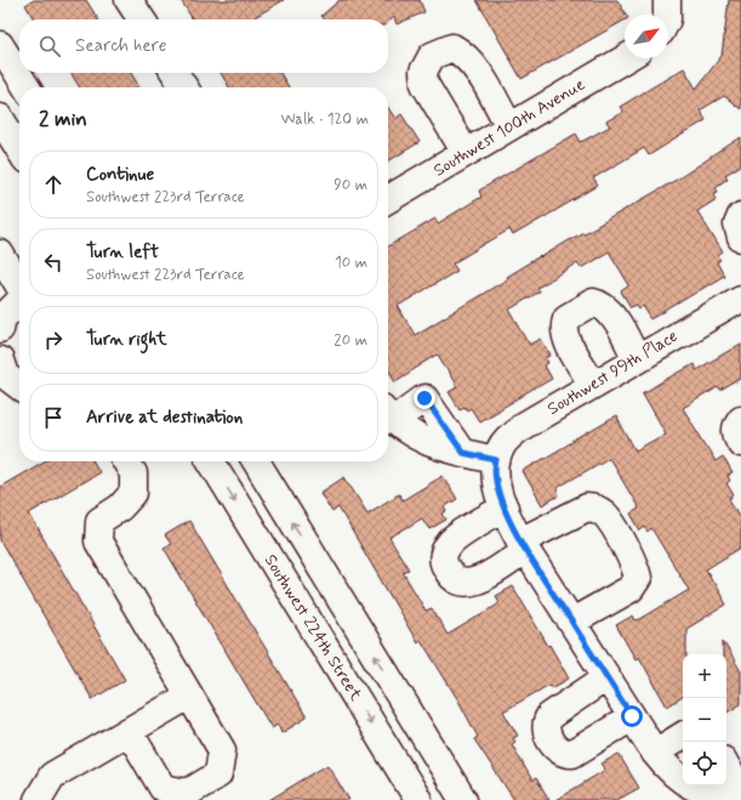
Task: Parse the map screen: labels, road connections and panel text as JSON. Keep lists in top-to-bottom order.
{
  "streets": {
    "street": ["Southwest 100th Avenue", "Southwest 99th Place", "Southwest 224th Street"]
  },
  "north": "top right",
  "page": {
    "search": "Search here",
    "heading": ["2 min", "Walk · 120 m"],
    "list": [
      ["Continue", "Southwest 223rd Terrace", "90 m"],
      ["Turn left", "Southwest 223rd Terrace", "10 m"],
      ["Turn right", "20 m"],
      "Arrive at destination"
    ],
    "map_buttons": ["+", "−"]
  }
}
